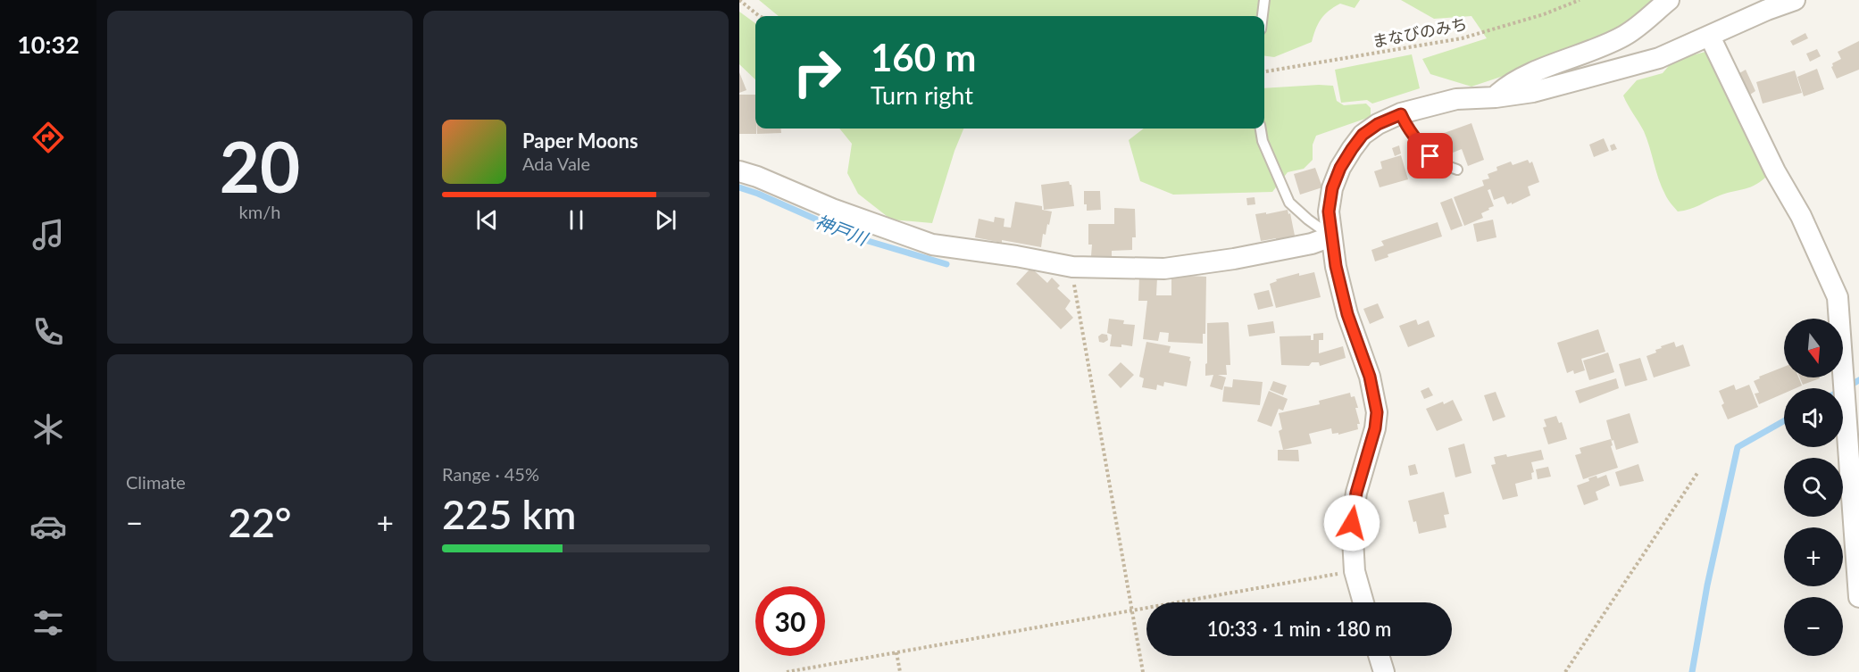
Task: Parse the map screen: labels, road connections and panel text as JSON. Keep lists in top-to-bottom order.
{
  "streets": {
    "path": ["まなびのみち"]
  },
  "water": ["神戸川"],
  "north": "bottom",
  "page": {
    "tabs": "10:32",
    "tile": [
      ["20", "km/h"],
      "Climate",
      ["Range · 45%", "225 km"]
    ],
    "turn": ["160 m", "Turn right"],
    "song": ["Paper Moons", "Ada Vale"],
    "map_buttons": ["+", "−"],
    "heat": ["−", "22°", "+"],
    "limit": "30",
    "trip": "10:33 · 1 min · 180 m"
  }
}
